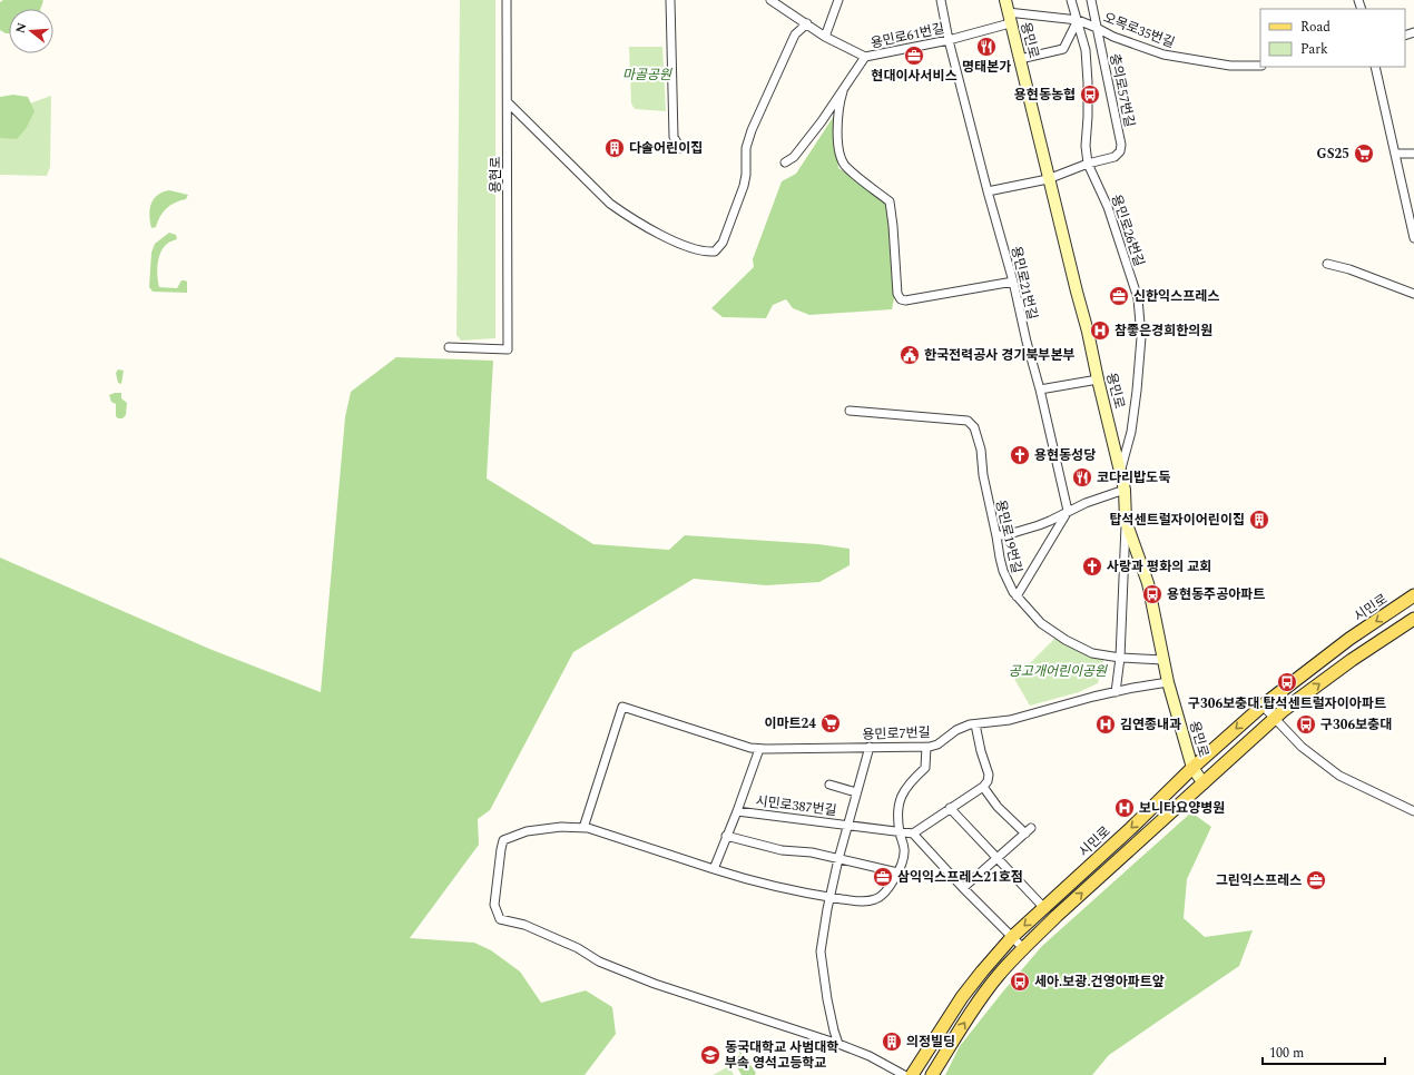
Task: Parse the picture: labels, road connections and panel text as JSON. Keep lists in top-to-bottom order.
{
  "streets": {
    "main road": ["시민로"],
    "street": [
      "오목로35번길",
      "용민로61번길",
      "용민로",
      "충의로57번길",
      "용현로",
      "용민로26번길",
      "용민로21번길",
      "용민로19번길",
      "용민로7번길",
      "시민로387번길"
    ]
  },
  "crossings": [
    ["오목로35번길", "용민로61번길"],
    ["오목로35번길", "용민로"],
    ["오목로35번길", "충의로57번길"],
    ["오목로35번길", "용민로26번길"],
    ["용민로61번길", "용민로"],
    ["용민로61번길", "용민로21번길"],
    ["용민로", "충의로57번길"],
    ["용민로", "용민로26번길"],
    ["용민로", "용민로19번길"],
    ["용민로", "시민로"],
    ["용민로", "용민로7번길"],
    ["충의로57번길", "용민로26번길"],
    ["충의로57번길", "용민로21번길"]
  ],
  "parks": ["마골공원", "공고개어린이공원"],
  "places": {
    "restaurant": ["명태본가", "코다리밥도둑"],
    "office": [
      "현대이사서비스",
      "신한익스프레스",
      "삼익익스프레스21호점",
      "그린익스프레스"
    ],
    "bus stop": [
      "용현동농협",
      "용현동주공아파트",
      "구306보충대.탑석센트럴자이아파트",
      "구306보충대",
      "세아.보광.건영아파트앞"
    ],
    "building": ["다솔어린이집", "탑석센트럴자이어린이집", "의정빌딩"],
    "supermarket": ["GS25", "이마트24"],
    "hospital": ["참좋은경희한의원", "김연종내과", "보니타요양병원"],
    "public building": ["한국전력공사 경기북부본부"],
    "church": ["용현동성당", "사랑과 평화의 교회"],
    "school or university": ["동국대학교 사범대학 부속 영석고등학교"]
  },
  "legend": ["Road", "Park"],
  "scale_bar": "100 m",
  "north": "left"
}
